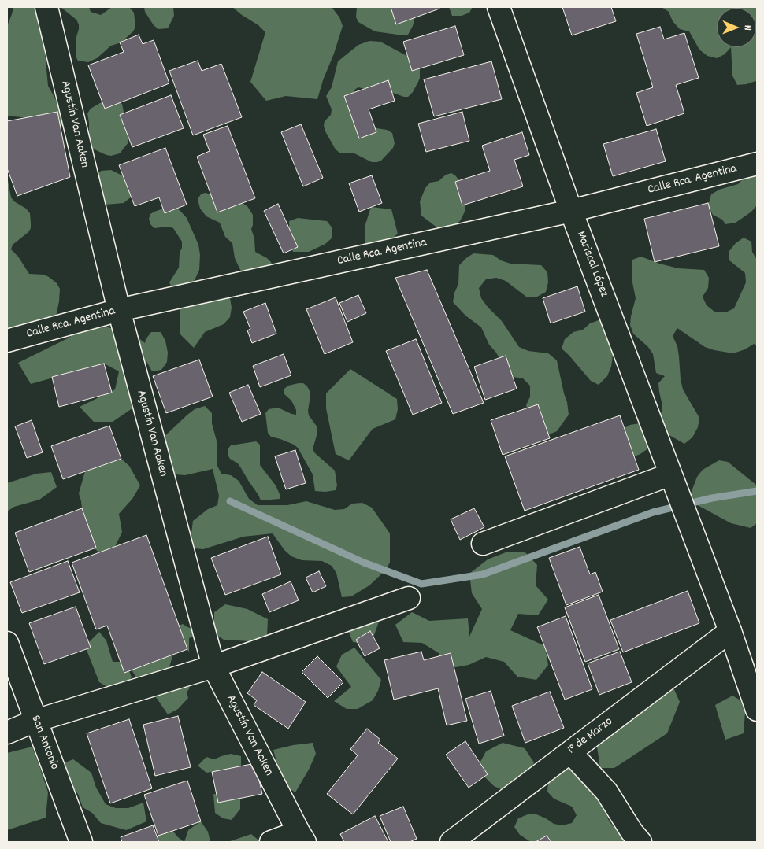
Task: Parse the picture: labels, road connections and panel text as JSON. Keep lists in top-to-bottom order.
{
  "streets": {
    "street": [
      "Agustín Van Aaken",
      "Calle Rca. Agentina",
      "Mariscal López",
      "1° de Marzo",
      "San Antonio"
    ]
  },
  "crossings": [
    ["Agustín Van Aaken", "Calle Rca. Agentina"],
    ["Calle Rca. Agentina", "Mariscal López"],
    ["Mariscal López", "1° de Marzo"]
  ],
  "north": "right"
}
